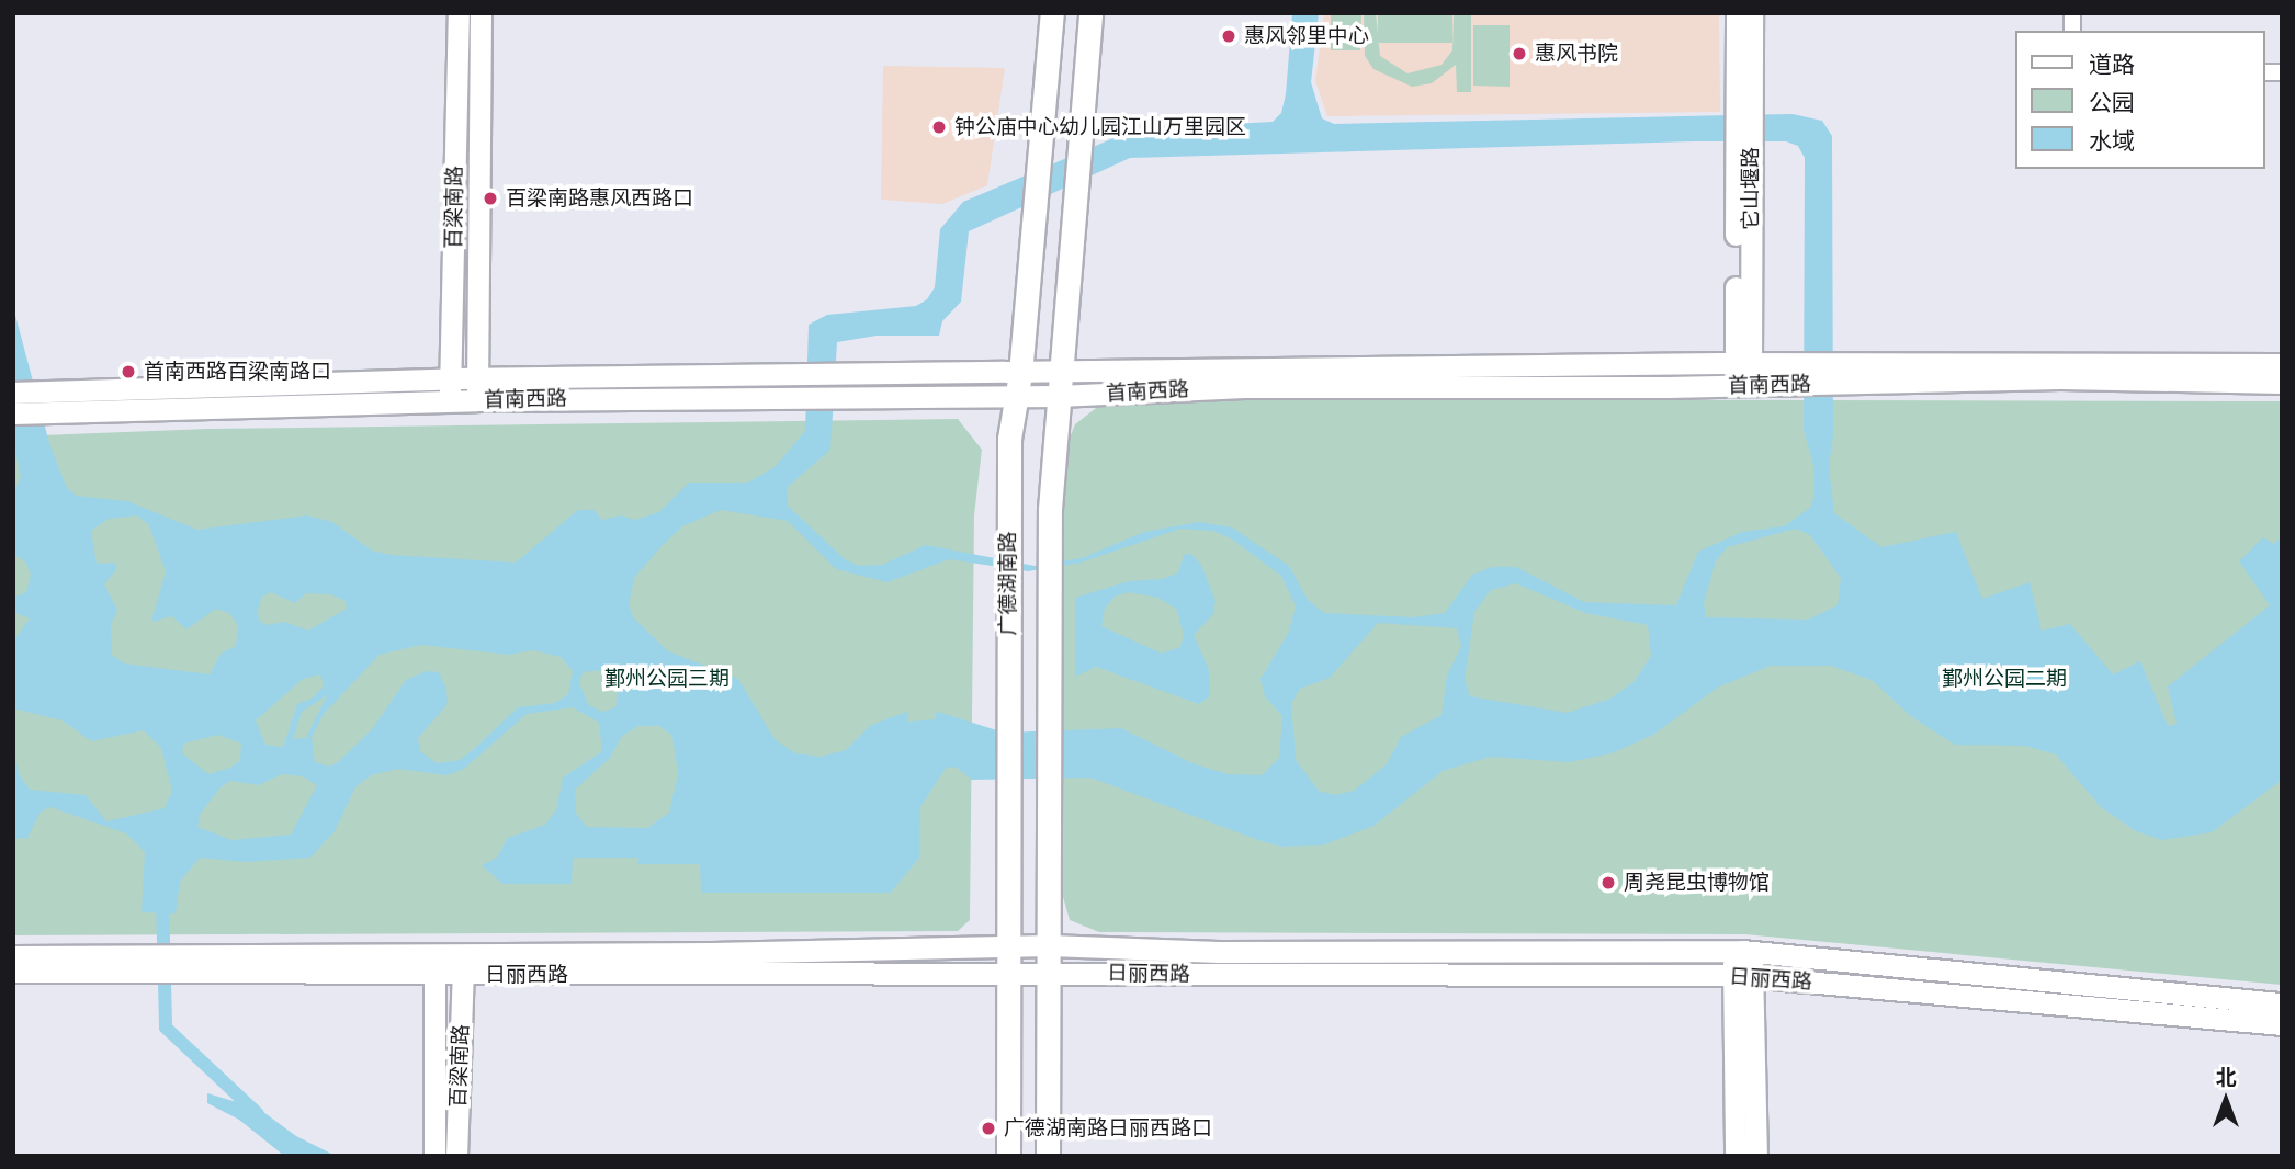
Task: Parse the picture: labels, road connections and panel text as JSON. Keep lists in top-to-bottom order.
{
  "streets": {
    "main road": [
      "它山堰路",
      "百梁南路",
      "首南西路",
      "广德湖南路",
      "日丽西路"
    ]
  },
  "crossings": [
    ["它山堰路", "首南西路"],
    ["百梁南路", "首南西路"],
    ["百梁南路", "日丽西路"],
    ["首南西路", "广德湖南路"],
    ["广德湖南路", "日丽西路"]
  ],
  "parks": ["鄞州公园三期", "鄞州公园二期"],
  "places": [
    "惠风邻里中心",
    "惠风书院",
    "钟公庙中心幼儿园江山万里园区",
    "百梁南路惠风西路口",
    "首南西路百梁南路口",
    "周尧昆虫博物馆",
    "广德湖南路日丽西路口"
  ],
  "legend": ["道路", "公园", "水域"],
  "north": "top"
}
